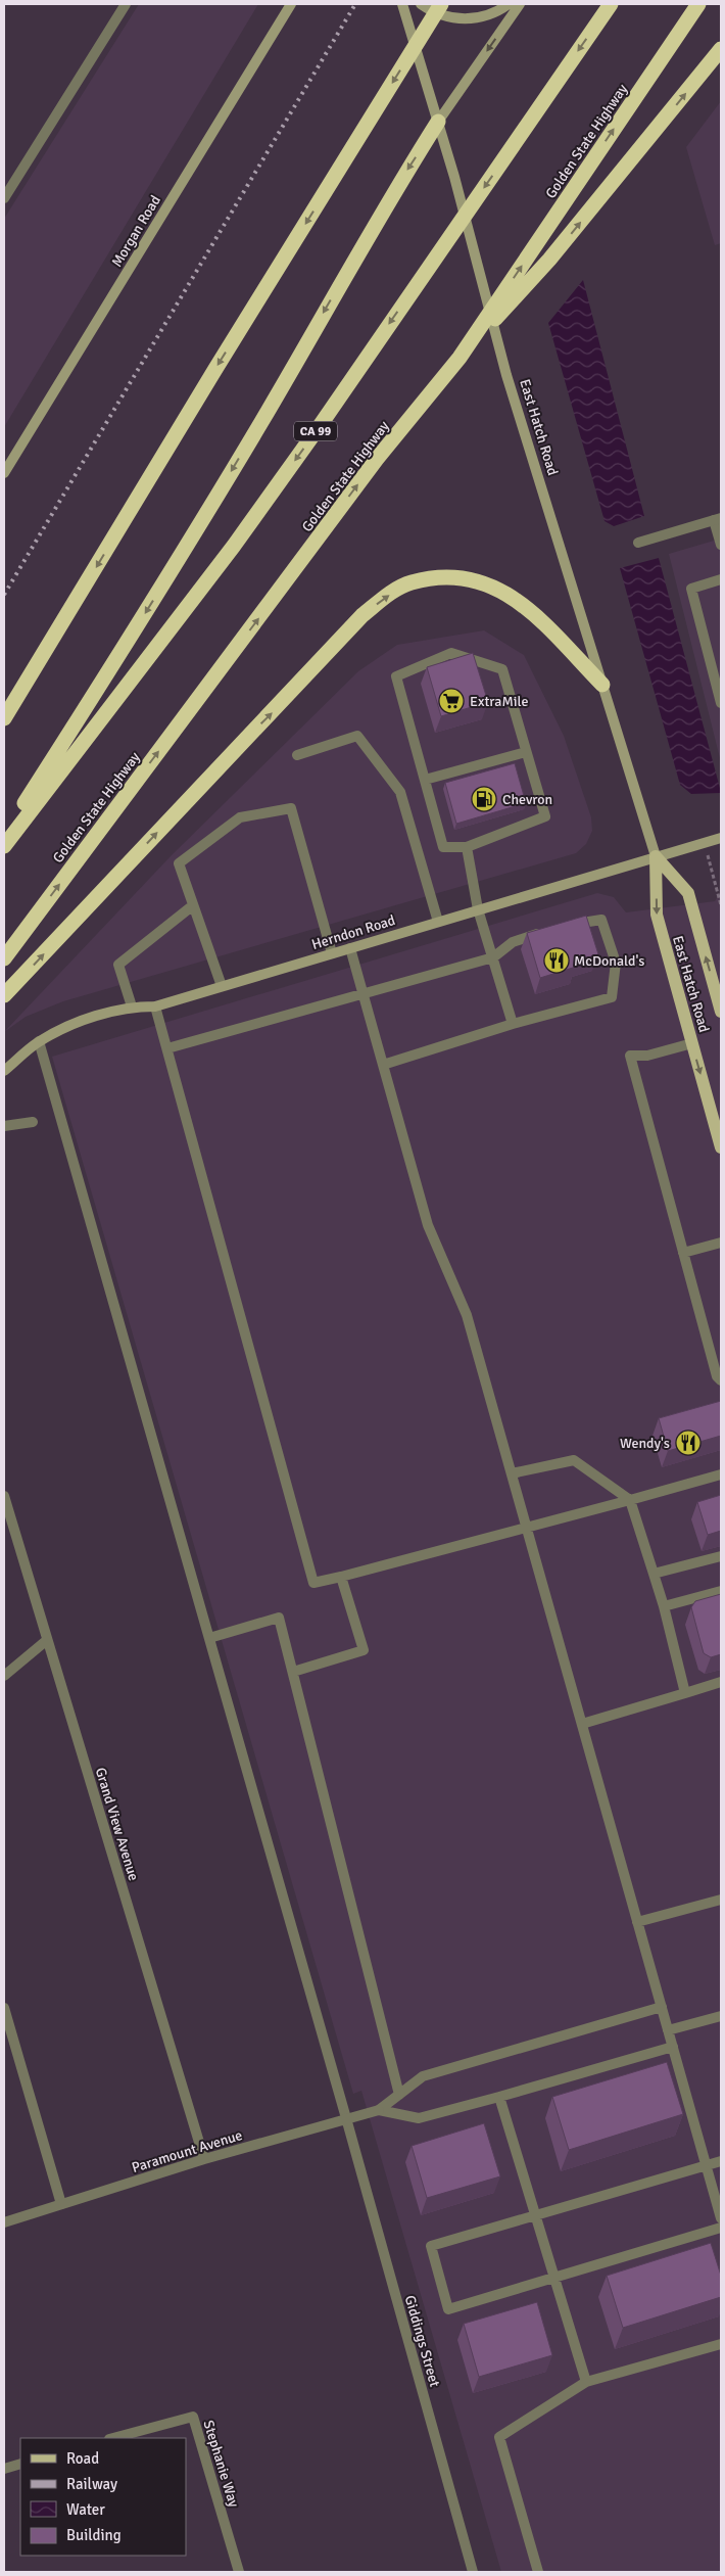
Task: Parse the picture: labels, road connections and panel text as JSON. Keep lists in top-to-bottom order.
{
  "streets": {
    "highway": ["Golden State Highway", "CA 99"],
    "main road": ["East Hatch Road"],
    "street": [
      "Morgan Road",
      "Herndon Road",
      "Grand View Avenue",
      "Paramount Avenue",
      "Giddings Street",
      "Stephanie Way"
    ]
  },
  "crossings": [
    ["East Hatch Road", "Herndon Road"],
    ["Herndon Road", "Giddings Street"],
    ["Grand View Avenue", "Paramount Avenue"],
    ["Paramount Avenue", "Giddings Street"]
  ],
  "places": {
    "supermarket": ["ExtraMile"],
    "fuel station": ["Chevron"],
    "restaurant": ["McDonald's", "Wendy's"]
  },
  "legend": [
    "Road",
    "Railway",
    "Water",
    "Building"
  ]
}
